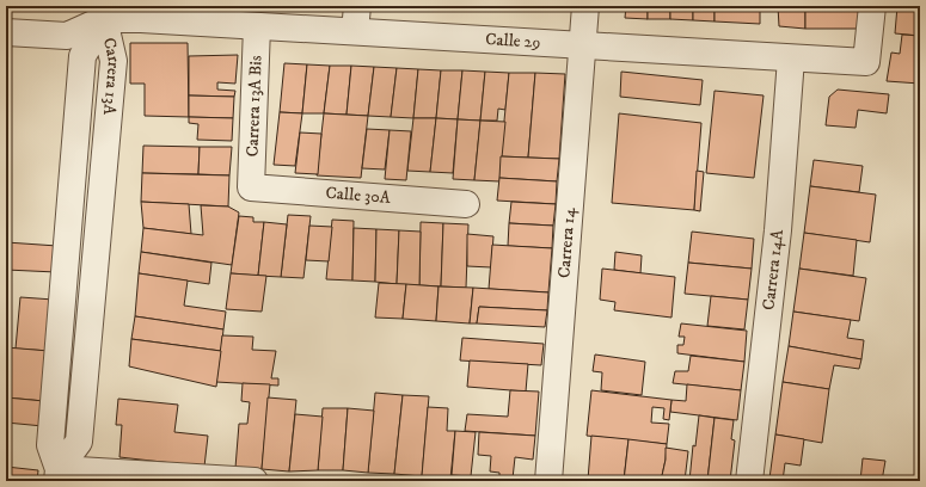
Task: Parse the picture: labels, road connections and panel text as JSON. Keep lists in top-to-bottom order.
{
  "streets": {
    "street": [
      "Calle 29",
      "Carrera 13A",
      "Carrera 13A Bis",
      "Calle 30A",
      "Carrera 14",
      "Carrera 14A"
    ]
  },
  "crossings": [
    ["Calle 29", "Carrera 13A"],
    ["Calle 29", "Carrera 13A Bis"],
    ["Calle 29", "Carrera 14"],
    ["Calle 29", "Carrera 14A"],
    ["Carrera 13A Bis", "Calle 30A"]
  ]
}
